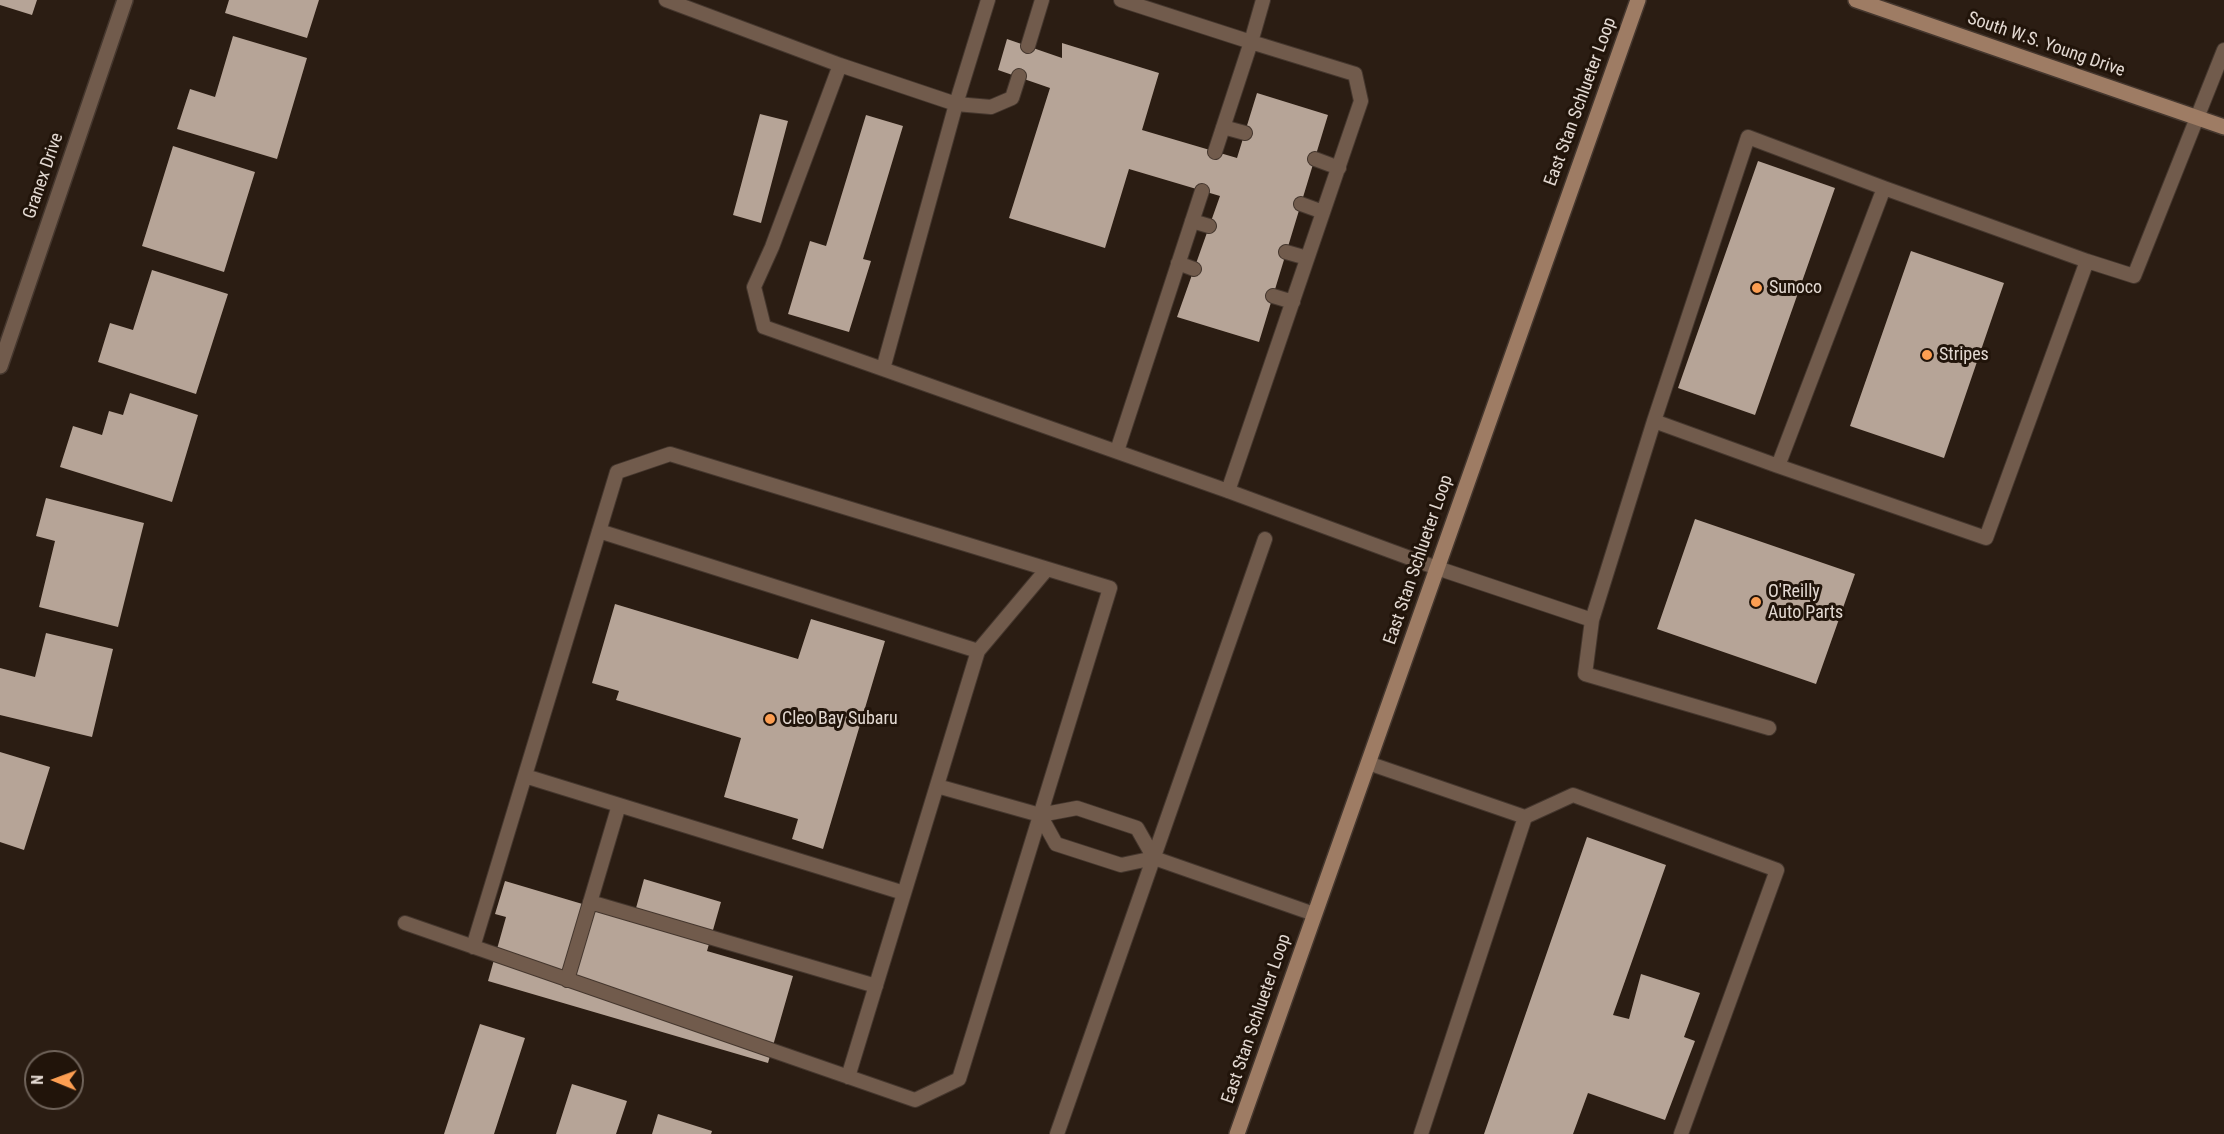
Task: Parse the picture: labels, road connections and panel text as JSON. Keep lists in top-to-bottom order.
{
  "streets": {
    "main road": ["South W.S. Young Drive", "East Stan Schlueter Loop"],
    "street": ["Granex Drive"]
  },
  "places": [
    "Sunoco",
    "Stripes",
    "O'Reilly Auto Parts",
    "Cleo Bay Subaru"
  ],
  "north": "left"
}
